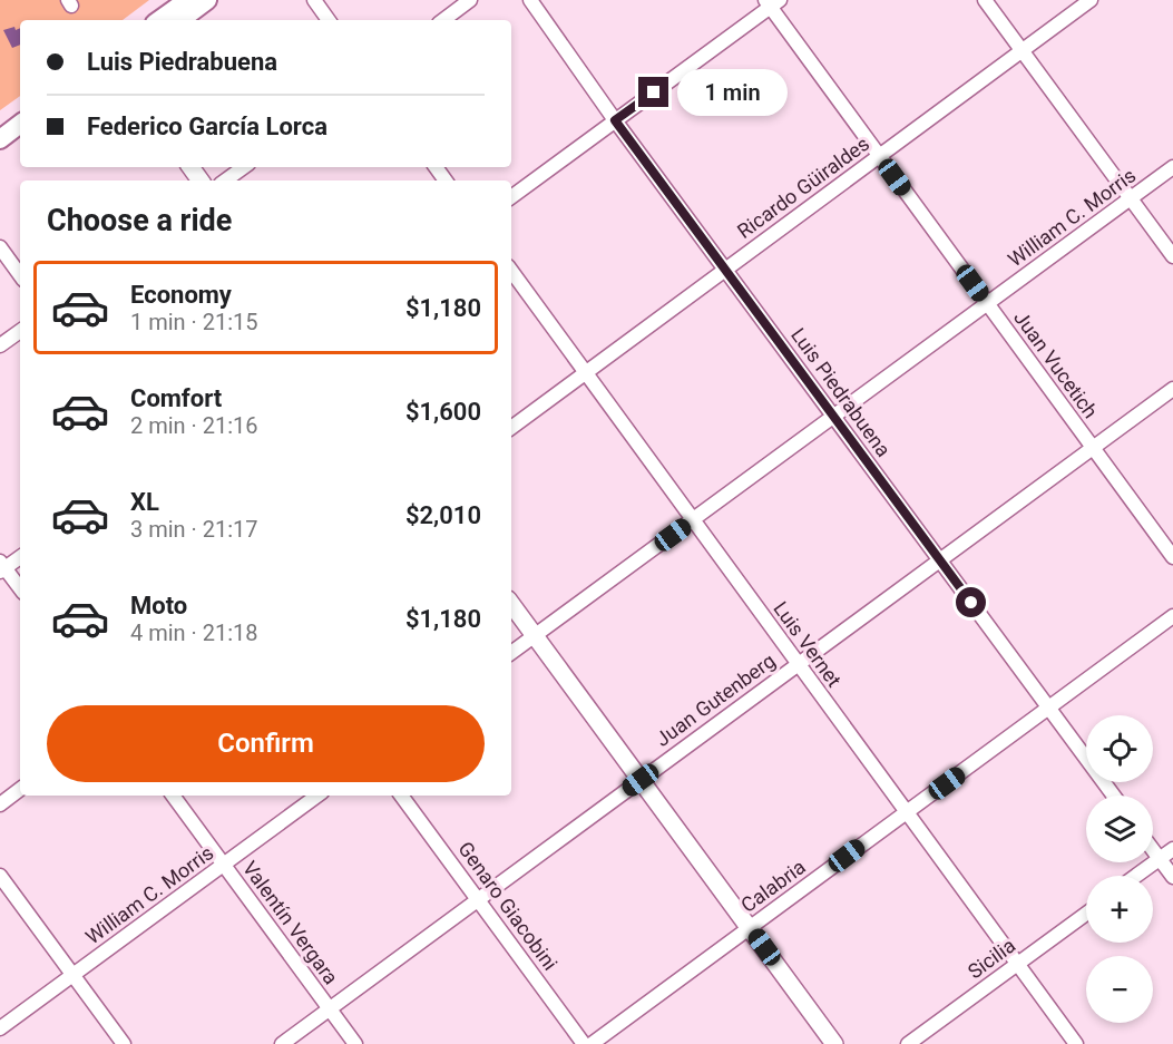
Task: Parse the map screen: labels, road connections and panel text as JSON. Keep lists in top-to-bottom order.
{
  "streets": {
    "street": [
      "Ricardo Güiraldes",
      "William C. Morris",
      "Juan Vucetich",
      "Luis Piedrabuena",
      "Luis Vernet",
      "Juan Gutenberg",
      "Calabria",
      "Genaro Giacobini",
      "Valentín Vergara",
      "Sicilia"
    ]
  },
  "crossings": [
    ["Ricardo Güiraldes", "Juan Vucetich"],
    ["Ricardo Güiraldes", "Luis Piedrabuena"],
    ["Ricardo Güiraldes", "Luis Vernet"],
    ["William C. Morris", "Juan Vucetich"],
    ["William C. Morris", "Luis Piedrabuena"],
    ["William C. Morris", "Luis Vernet"],
    ["William C. Morris", "Valentín Vergara"],
    ["Juan Vucetich", "Juan Gutenberg"],
    ["Luis Piedrabuena", "Juan Gutenberg"],
    ["Luis Piedrabuena", "Calabria"],
    ["Luis Vernet", "Juan Gutenberg"],
    ["Luis Vernet", "Calabria"],
    ["Luis Vernet", "Sicilia"],
    ["Juan Gutenberg", "Genaro Giacobini"],
    ["Juan Gutenberg", "Valentín Vergara"]
  ],
  "page": {
    "banner": ["Luis Piedrabuena", "Federico García Lorca"],
    "bubble": "1 min",
    "heading": "Choose a ride",
    "list": [
      {
        "name": "Economy",
        "note": "1 min · 21:15",
        "value": "$1,180"
      },
      {
        "name": "Comfort",
        "note": "2 min · 21:16",
        "value": "$1,600"
      },
      {
        "name": "XL",
        "note": "3 min · 21:17",
        "value": "$2,010"
      },
      {
        "name": "Moto",
        "note": "4 min · 21:18",
        "value": "$1,180"
      }
    ],
    "buttons": "Confirm",
    "map_buttons": ["+", "−"]
  }
}
